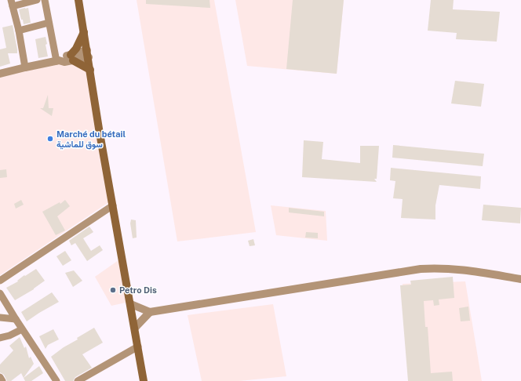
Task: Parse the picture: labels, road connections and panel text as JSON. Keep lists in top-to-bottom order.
{
  "places": ["Marché du bétail سوق للماشية", "Petro Dis"]
}
